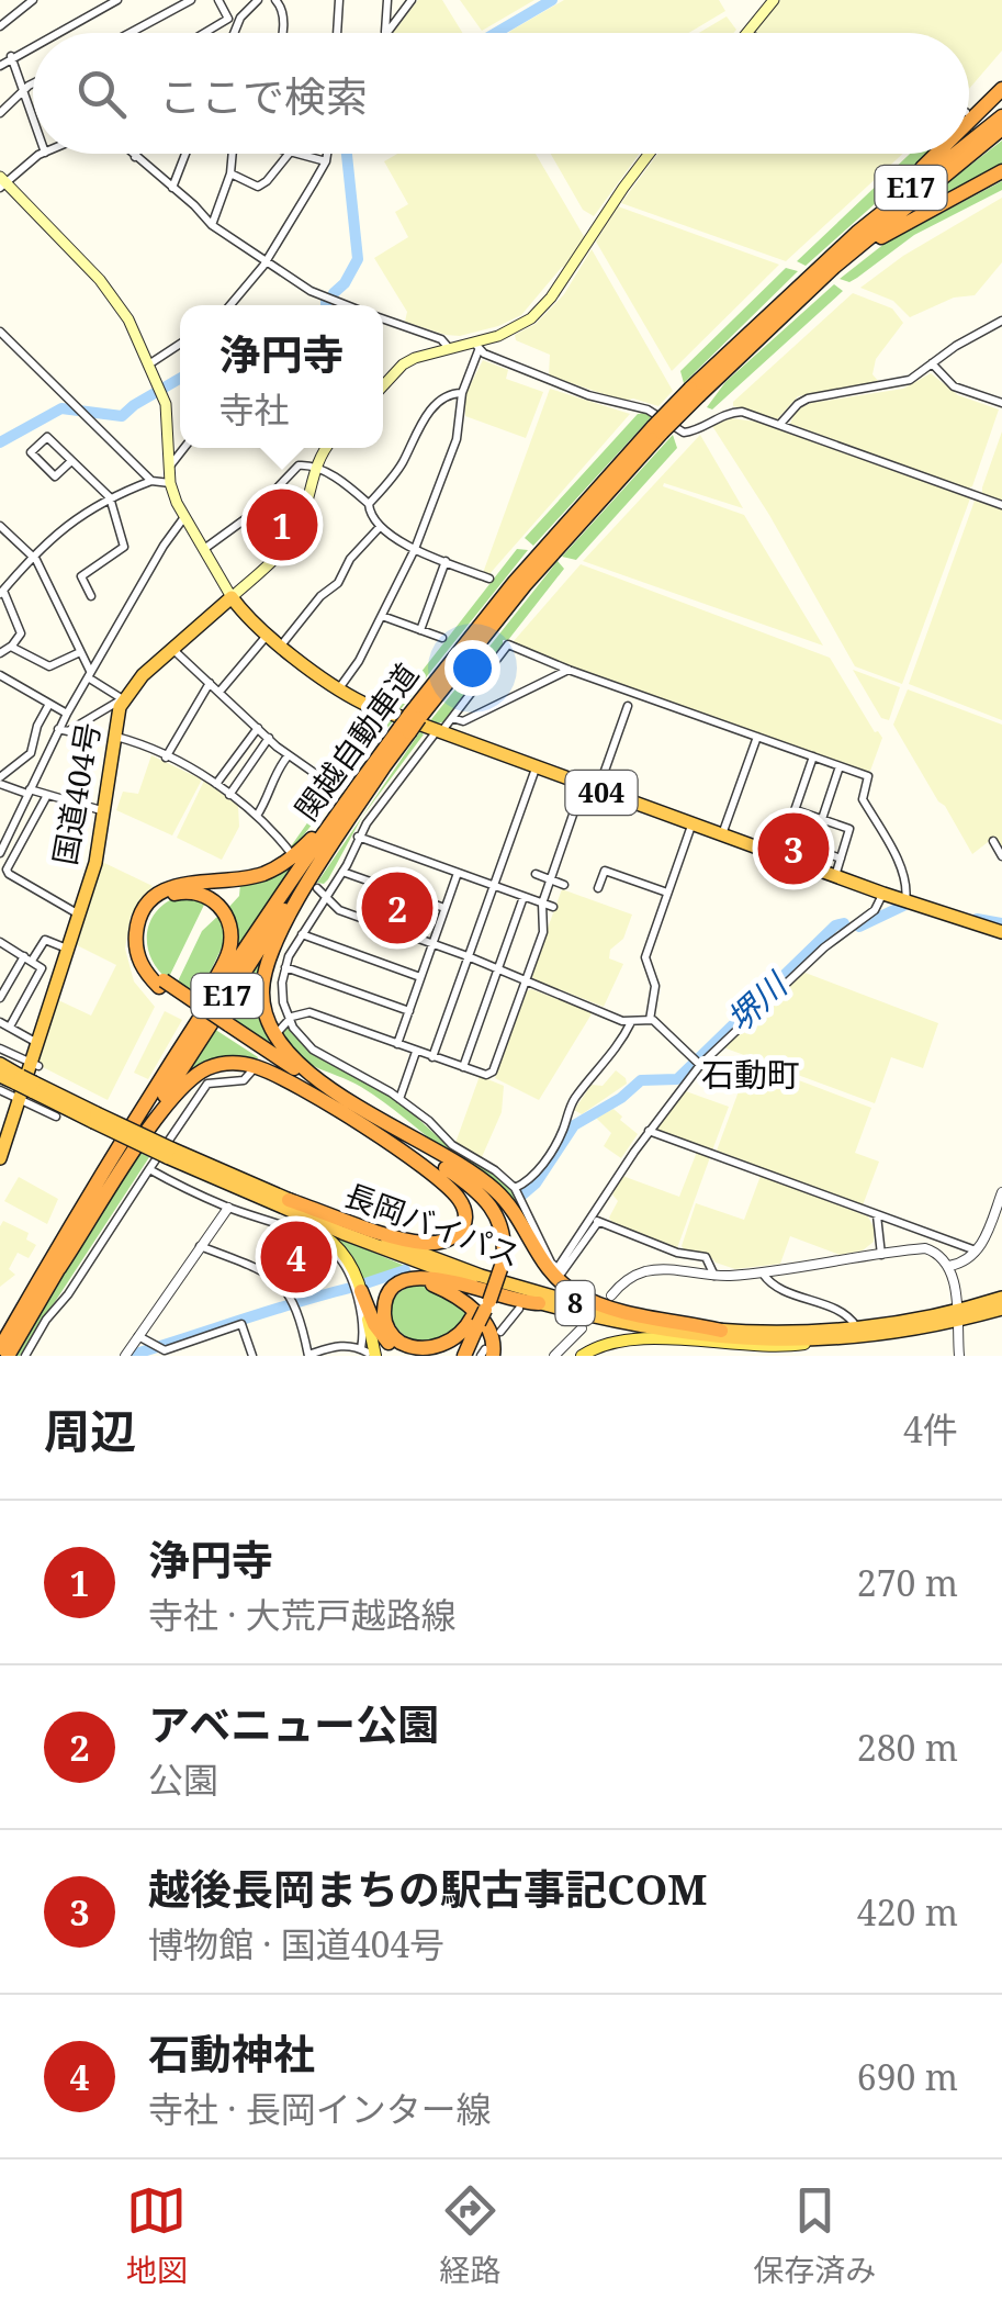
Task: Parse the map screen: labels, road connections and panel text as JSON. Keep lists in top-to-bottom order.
{
  "streets": {
    "highway": [
      "E17",
      "関越自動車道",
      "404",
      "国道404号",
      "長岡バイパス",
      "8"
    ]
  },
  "crossings": [
    ["404", "国道404号"]
  ],
  "districts": ["石動町"],
  "water": ["堺川"],
  "page": {
    "search": "ここで検索",
    "popup": ["浄円寺", "寺社"],
    "pins": [
      "1",
      "3",
      "2",
      "4"
    ],
    "heading": ["周辺", "4件"],
    "list": [
      {
        "mark": "1",
        "name": "浄円寺",
        "note": "寺社 · 大荒戸越路線",
        "value": "270 m"
      },
      {
        "mark": "2",
        "name": "アベニュー公園",
        "note": "公園",
        "value": "280 m"
      },
      {
        "mark": "3",
        "name": "越後長岡まちの駅古事記COM",
        "note": "博物館 · 国道404号",
        "value": "420 m"
      },
      {
        "mark": "4",
        "name": "石動神社",
        "note": "寺社 · 長岡インター線",
        "value": "690 m"
      }
    ],
    "nav": ["地図", "経路", "保存済み"]
  }
}
